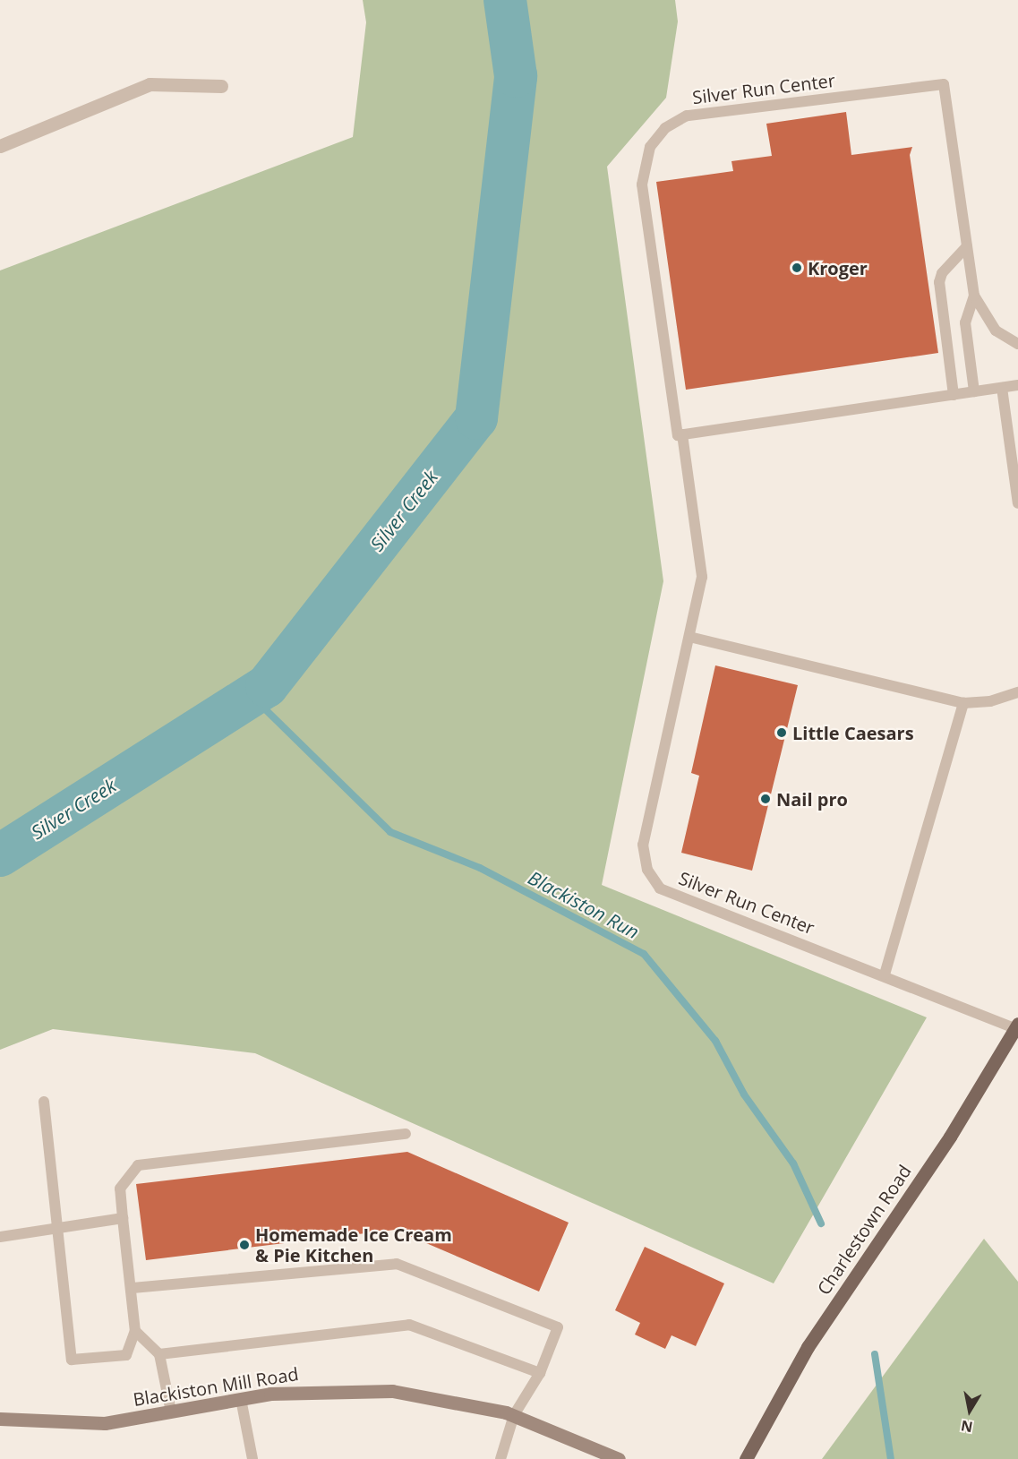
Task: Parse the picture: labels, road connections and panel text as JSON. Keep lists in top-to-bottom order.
{
  "streets": {
    "main road": ["Charlestown Road", "Blackiston Mill Road"],
    "lane": ["Silver Run Center"]
  },
  "crossings": [
    ["Silver Run Center", "Charlestown Road"]
  ],
  "water": ["Silver Creek", "Blackiston Run"],
  "places": [
    "Kroger",
    "Little Caesars",
    "Nail pro",
    "Homemade Ice Cream & Pie Kitchen"
  ],
  "north": "bottom"
}
